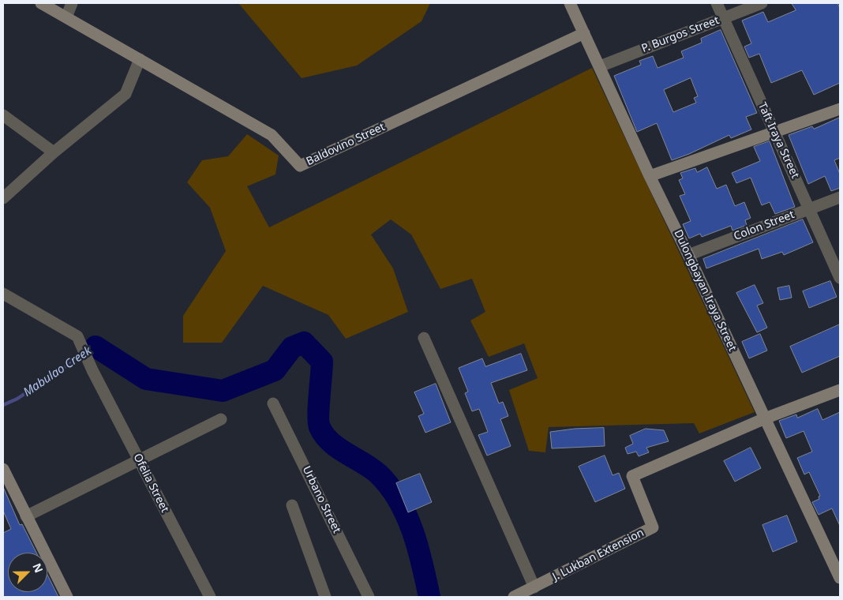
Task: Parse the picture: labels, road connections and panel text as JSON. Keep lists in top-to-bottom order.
{
  "streets": {
    "street": [
      "P. Burgos Street",
      "Taft Iraya Street",
      "Baldovino Street",
      "Colon Street",
      "Dulongbayan Iraya Street",
      "Ofelia Street",
      "Urbano Street",
      "J. Lukban Extension"
    ]
  },
  "crossings": [
    ["P. Burgos Street", "Taft Iraya Street"],
    ["P. Burgos Street", "Dulongbayan Iraya Street"],
    ["Taft Iraya Street", "Colon Street"],
    ["Baldovino Street", "Dulongbayan Iraya Street"],
    ["Colon Street", "Dulongbayan Iraya Street"],
    ["Dulongbayan Iraya Street", "J. Lukban Extension"]
  ],
  "water": ["Mabulao Creek"],
  "north": "top right"
}
